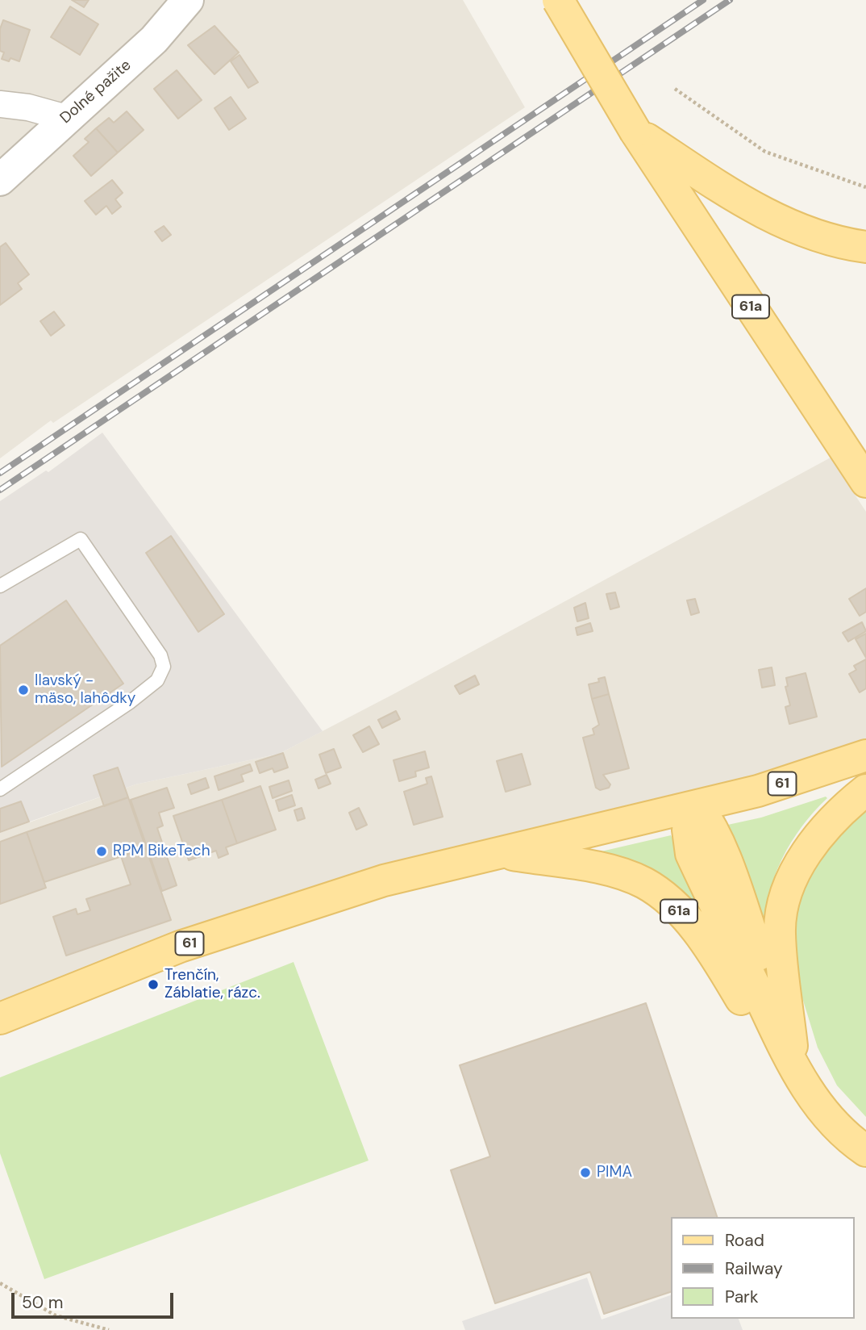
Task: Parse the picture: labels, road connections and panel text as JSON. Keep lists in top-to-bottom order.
{
  "streets": {
    "main road": ["61a", "61"],
    "street": ["Dolné pažite"]
  },
  "crossings": [
    ["61a", "61"]
  ],
  "places": [
    "Ilavský - mäso, lahôdky",
    "RPM BikeTech",
    "Trenčín, Záblatie, rázc.",
    "PIMA"
  ],
  "legend": ["Road", "Railway", "Park"],
  "scale_bar": "50 m"
}
